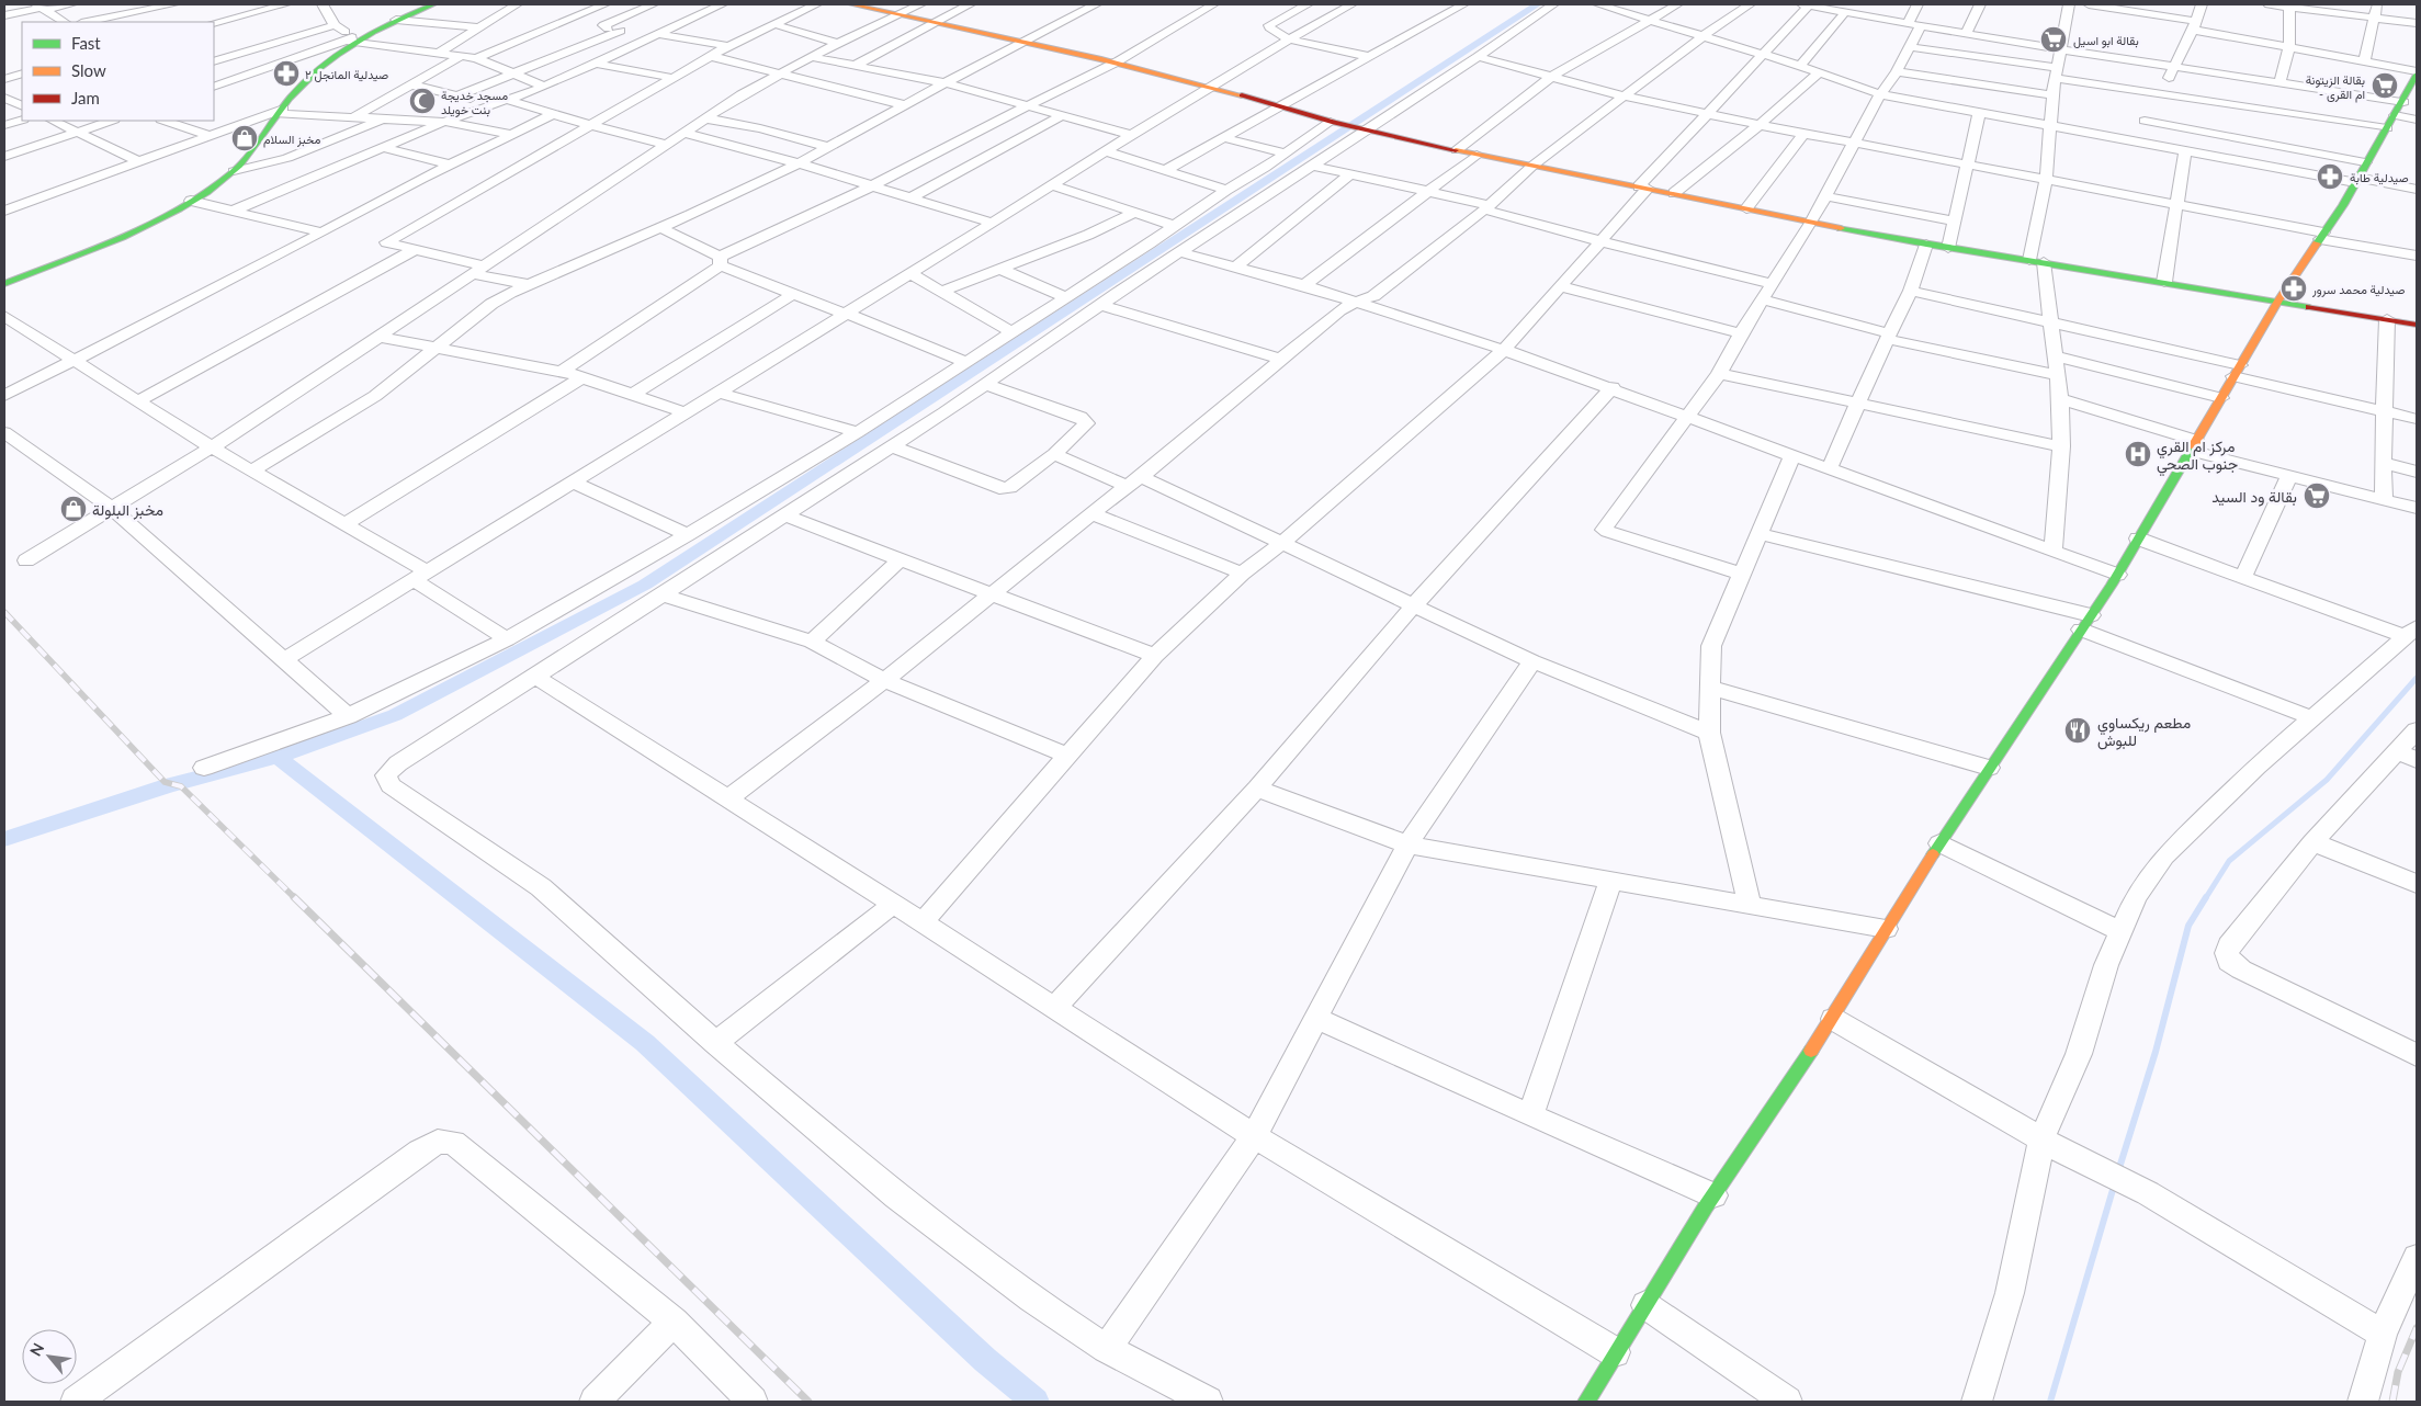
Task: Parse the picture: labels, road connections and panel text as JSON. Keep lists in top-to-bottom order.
{
  "places": {
    "supermarket": ["بقالة ابو اسيل", "بقالة الزيتونة - ام القرى", "بقالة ود السيد"],
    "pharmacy": ["صيدلية المانجل ٢", "صيدلية طابة", "صيدلية محمد سرور"],
    "mosque": ["مسجد خديجة بنت خويلد"],
    "shop": ["مخبز السلام", "مخبز البلولة"],
    "hospital": ["مركز ام القري جنوب الصحي"],
    "restaurant": ["مطعم ريكساوي للبوش"]
  },
  "legend": ["Fast", "Slow", "Jam"],
  "north": "top left"
}
